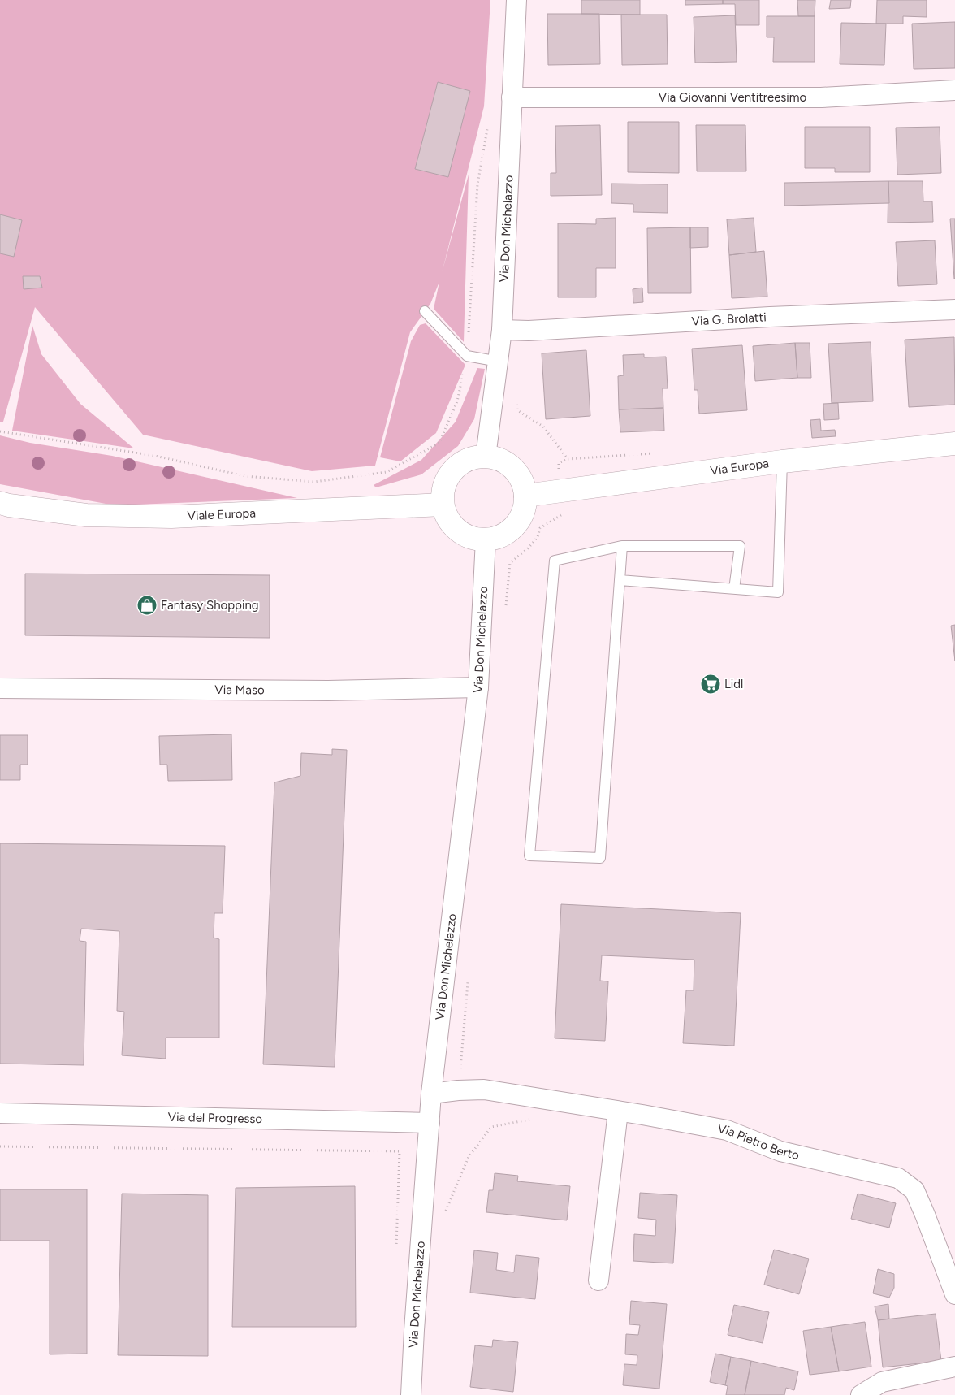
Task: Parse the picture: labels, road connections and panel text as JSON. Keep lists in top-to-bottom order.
{
  "streets": {
    "main road": ["Via Europa", "Viale Europa"],
    "street": [
      "Via Giovanni Ventitreesimo",
      "Via Don Michelazzo",
      "Via G. Brolatti",
      "Via Maso",
      "Via del Progresso",
      "Via Pietro Berto"
    ]
  },
  "crossings": [
    ["Via Giovanni Ventitreesimo", "Via Don Michelazzo"],
    ["Via Don Michelazzo", "Via G. Brolatti"],
    ["Via Don Michelazzo", "Via Europa"],
    ["Via Don Michelazzo", "Viale Europa"],
    ["Via Don Michelazzo", "Via Maso"],
    ["Via Don Michelazzo", "Via del Progresso"],
    ["Via Don Michelazzo", "Via Pietro Berto"],
    ["Via Europa", "Viale Europa"]
  ],
  "places": {
    "shop": ["Fantasy Shopping"],
    "supermarket": ["Lidl"]
  }
}
